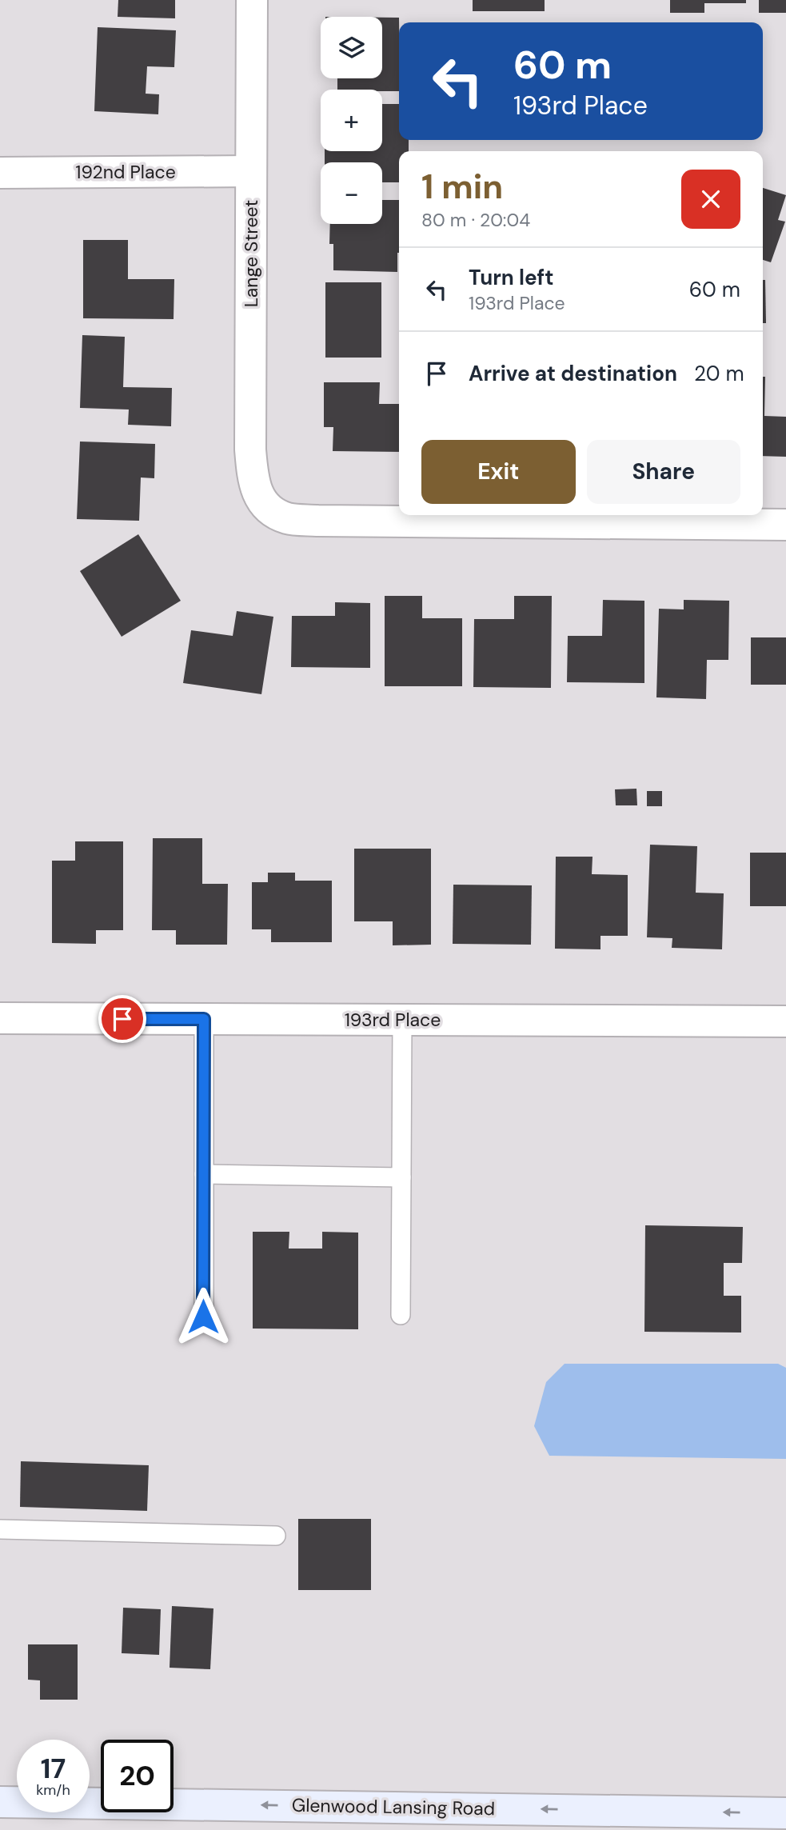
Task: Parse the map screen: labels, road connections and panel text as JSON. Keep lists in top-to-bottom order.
{
  "streets": {
    "main road": ["Glenwood Lansing Road"],
    "street": ["192nd Place", "Lange Street", "193rd Place"]
  },
  "crossings": [
    ["192nd Place", "Lange Street"]
  ],
  "one_way": ["Glenwood Lansing Road"],
  "page": {
    "map_buttons": ["+", "−"],
    "turn": ["60 m", "193rd Place"],
    "heading": ["1 min", "80 m · 20:04"],
    "list": [
      {
        "name": "Turn left",
        "note": "193rd Place",
        "value": "60 m"
      },
      {
        "name": "Arrive at destination",
        "value": "20 m"
      }
    ],
    "buttons": ["Exit", "Share"],
    "speed": "17 km/h",
    "limit": "20"
  }
}
